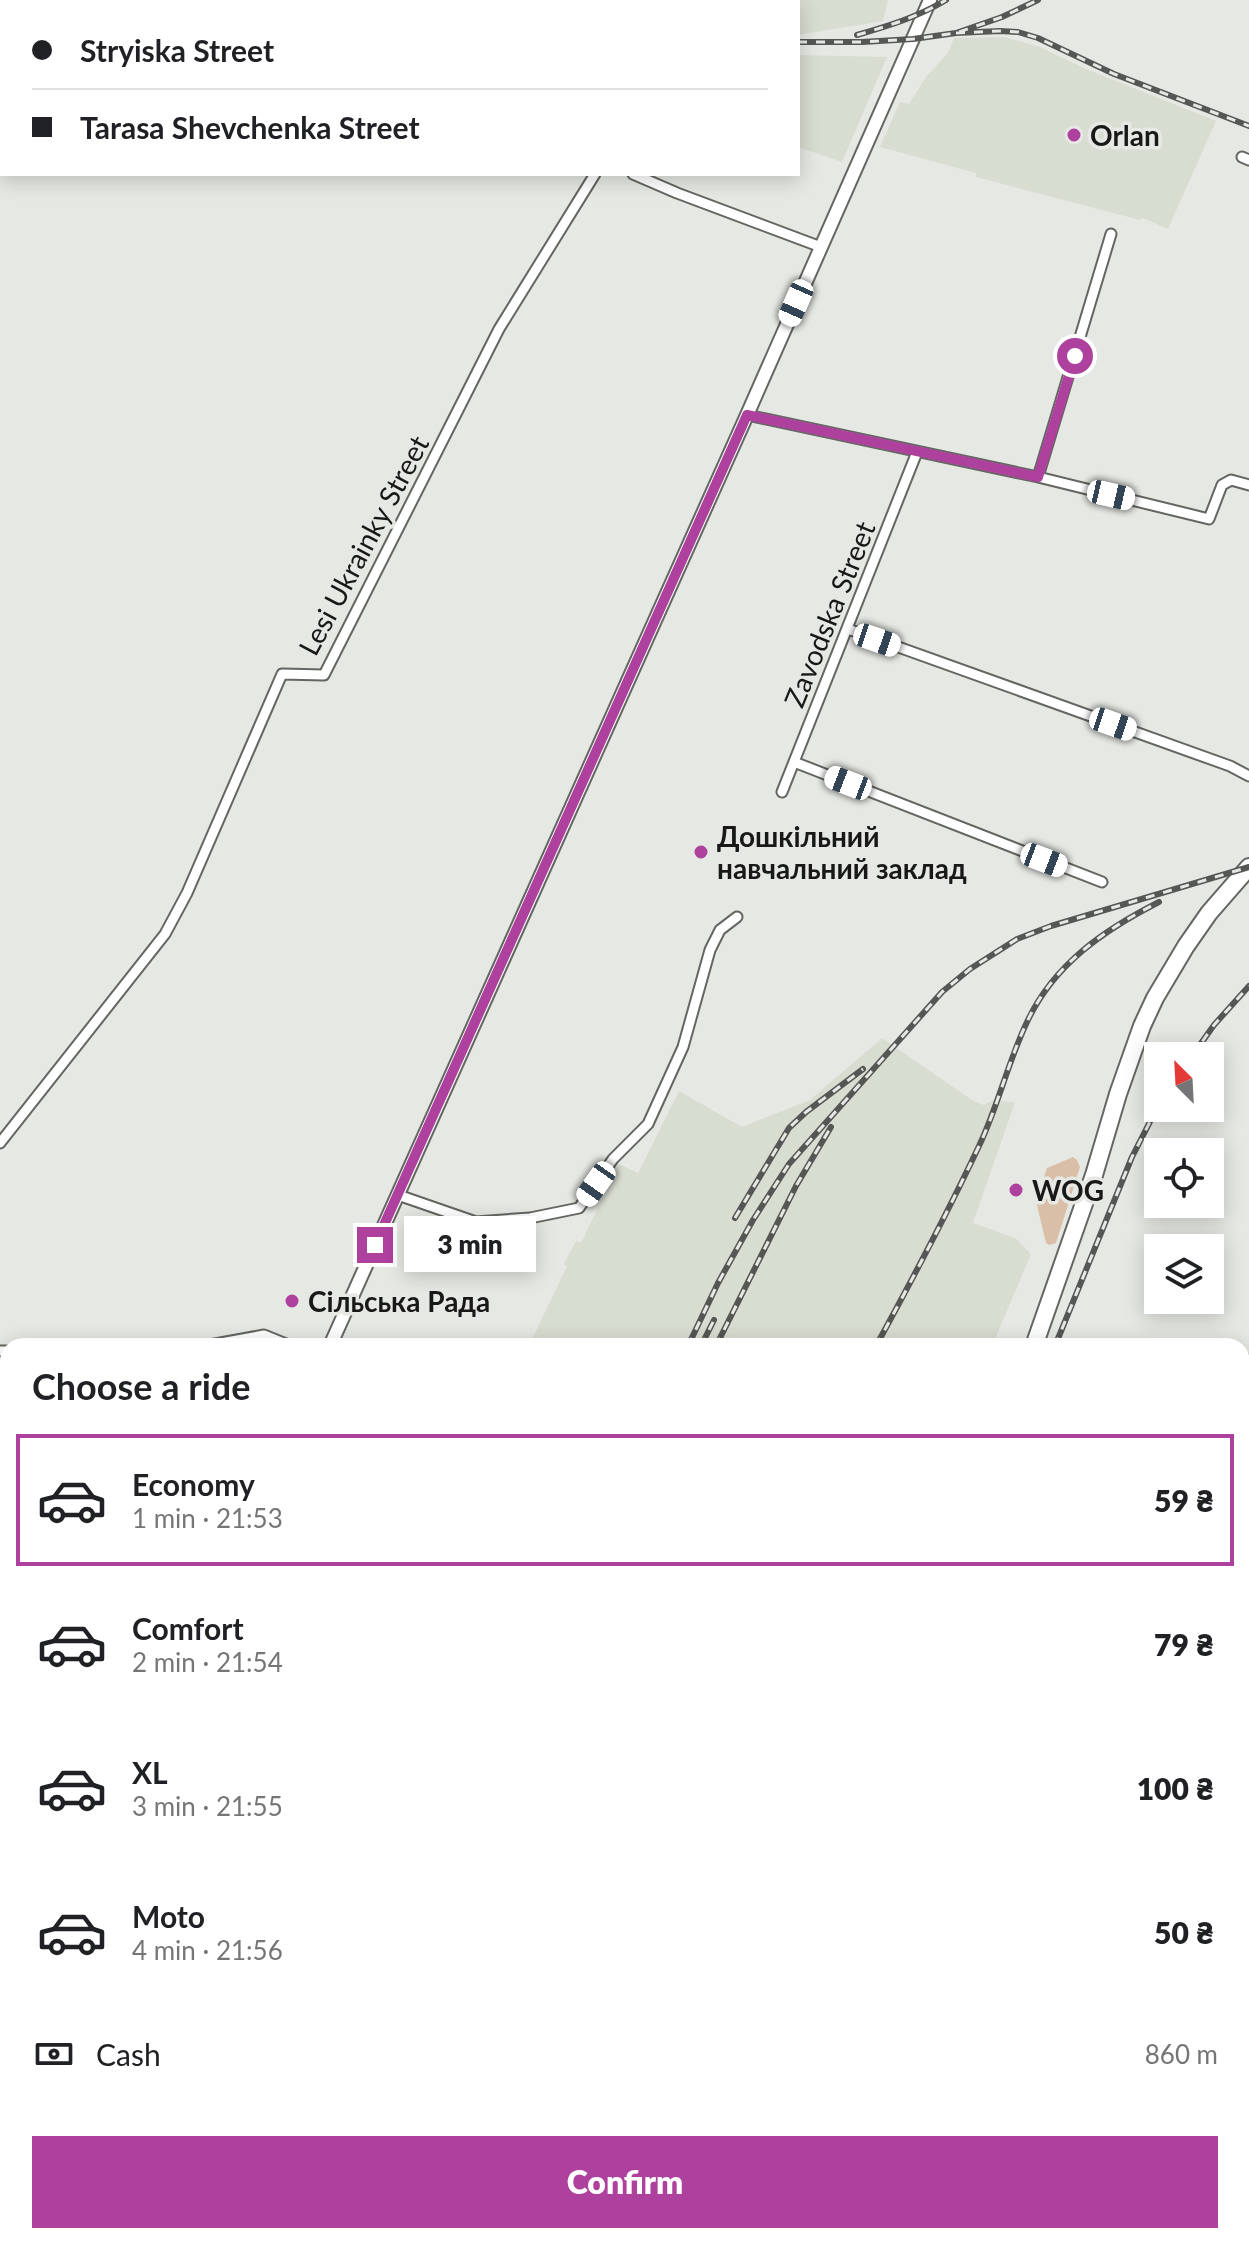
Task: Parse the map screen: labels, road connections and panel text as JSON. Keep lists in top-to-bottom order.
{
  "streets": {
    "street": ["Lesi Ukrainky Street", "Zavodska Street"]
  },
  "places": [
    "Orlan",
    "Дошкільний навчальний заклад",
    "WOG",
    "Сільська Рада"
  ],
  "north": "top left",
  "page": {
    "banner": ["Stryiska Street", "Tarasa Shevchenka Street"],
    "bubble": "3 min",
    "heading": "Choose a ride",
    "list": [
      {
        "name": "Economy",
        "note": "1 min · 21:53",
        "value": "59 ₴"
      },
      {
        "name": "Comfort",
        "note": "2 min · 21:54",
        "value": "79 ₴"
      },
      {
        "name": "XL",
        "note": "3 min · 21:55",
        "value": "100 ₴"
      },
      {
        "name": "Moto",
        "note": "4 min · 21:56",
        "value": "50 ₴"
      }
    ],
    "pay": ["Cash", "860 m"],
    "buttons": "Confirm"
  }
}
